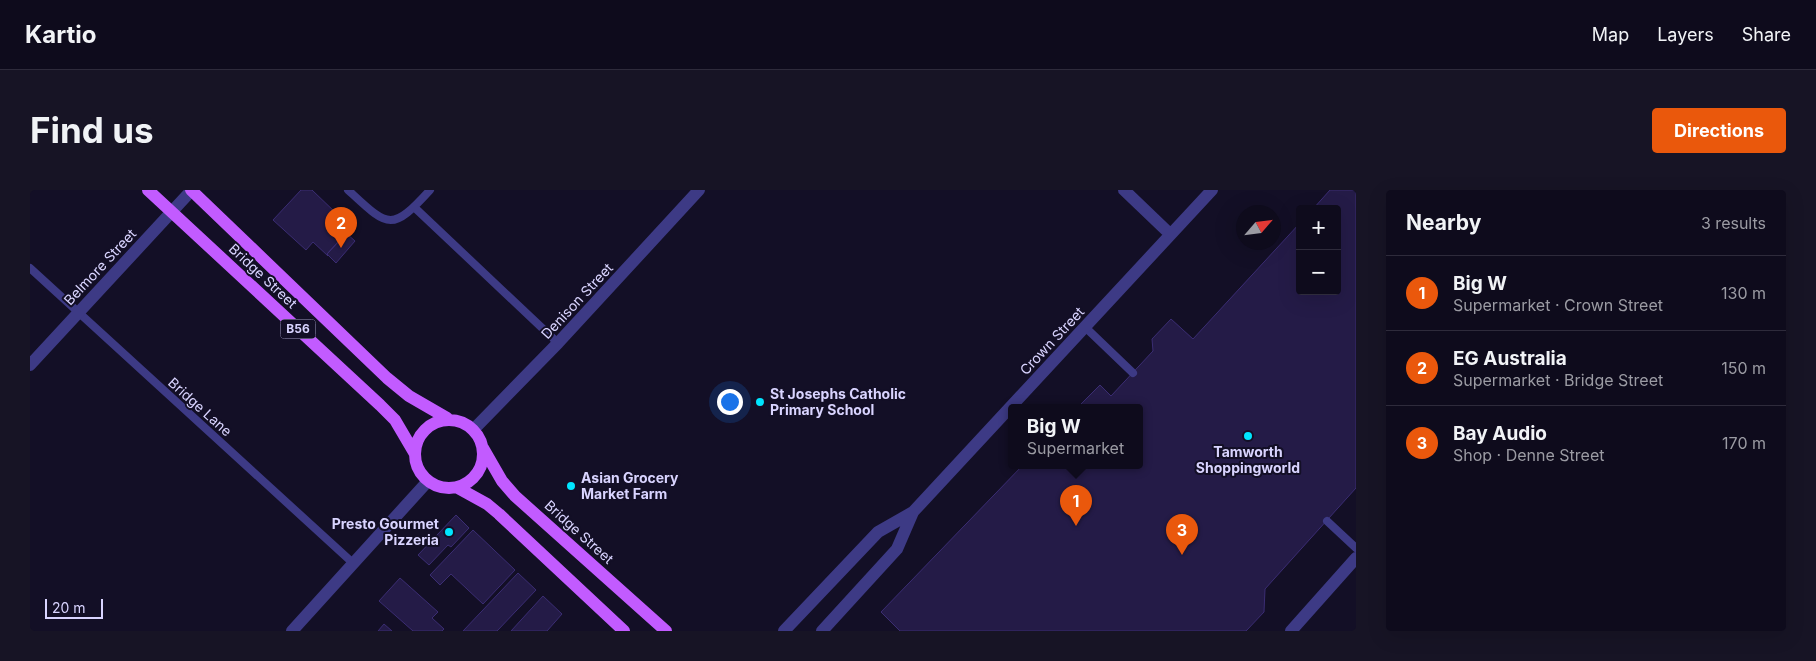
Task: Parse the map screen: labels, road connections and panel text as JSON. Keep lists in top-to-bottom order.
{
  "streets": {
    "main road": ["Bridge Street", "B56"],
    "street": ["Belmore Street", "Denison Street", "Crown Street"],
    "lane": ["Bridge Lane"]
  },
  "crossings": [
    ["Belmore Street", "Bridge Street"],
    ["Belmore Street", "Bridge Lane"],
    ["Bridge Street", "Denison Street"],
    ["Bridge Street", "B56"],
    ["Denison Street", "B56"]
  ],
  "places": [
    "St Josephs Catholic Primary School",
    "Tamworth Shoppingworld",
    "Asian Grocery Market Farm",
    "Presto Gourmet Pizzeria"
  ],
  "scale_bar": "20 m",
  "north": "top right",
  "page": {
    "header": "Kartio",
    "nav": ["Map", "Layers", "Share"],
    "buttons": "Directions",
    "title": "Find us",
    "heading": ["Nearby", "3 results"],
    "map_buttons": ["+", "−"],
    "pins": ["2", "1", "3"],
    "list": [
      {
        "mark": "1",
        "name": "Big W",
        "note": "Supermarket · Crown Street",
        "value": "130 m"
      },
      {
        "mark": "2",
        "name": "EG Australia",
        "note": "Supermarket · Bridge Street",
        "value": "150 m"
      },
      {
        "mark": "3",
        "name": "Bay Audio",
        "note": "Shop · Denne Street",
        "value": "170 m"
      }
    ],
    "popup": ["Big W", "Supermarket"],
    "scale": "20 m"
  }
}
